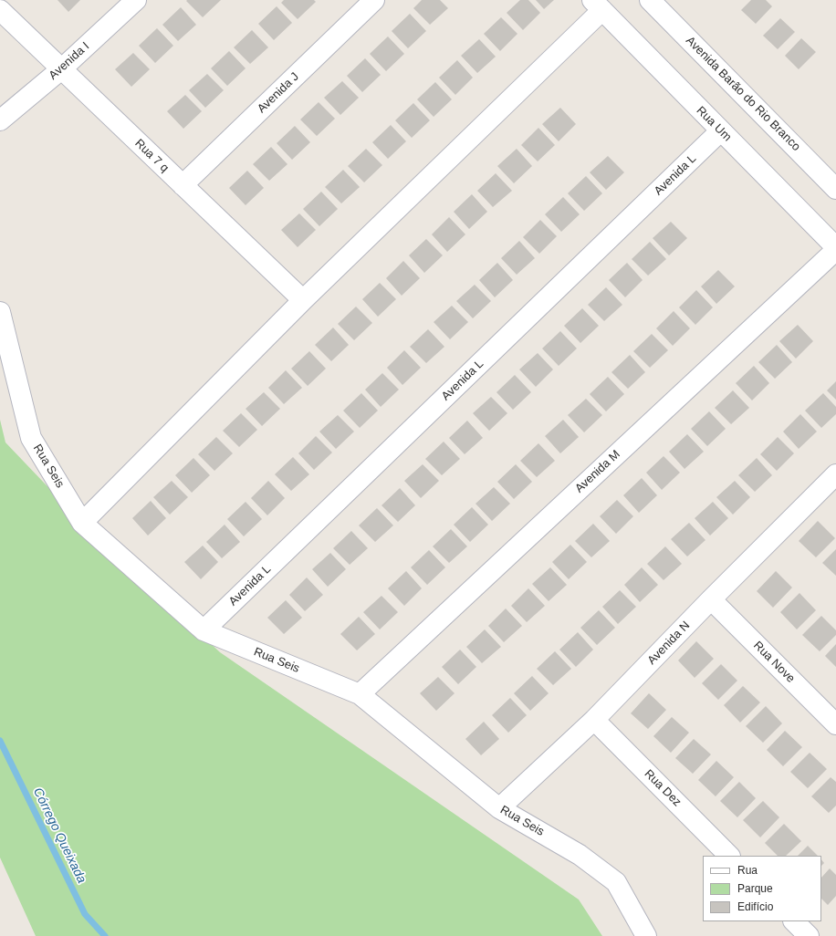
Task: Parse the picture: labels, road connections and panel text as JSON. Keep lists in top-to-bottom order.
{
  "streets": {
    "street": [
      "Avenida I",
      "Avenida J",
      "Avenida Barão do Rio Branco",
      "Rua Um",
      "Rua 7 q",
      "Avenida L",
      "Rua Seis",
      "Avenida M",
      "Avenida N",
      "Rua Nove",
      "Rua Dez"
    ]
  },
  "crossings": [
    ["Avenida I", "Rua 7 q"],
    ["Avenida J", "Rua 7 q"],
    ["Rua Um", "Avenida L"],
    ["Rua Um", "Avenida M"],
    ["Avenida L", "Rua Seis"],
    ["Rua Seis", "Avenida M"],
    ["Rua Seis", "Avenida N"],
    ["Avenida N", "Rua Nove"],
    ["Avenida N", "Rua Dez"]
  ],
  "water": ["Córrego Queixada"],
  "legend": ["Rua", "Parque", "Edifício"]
}
